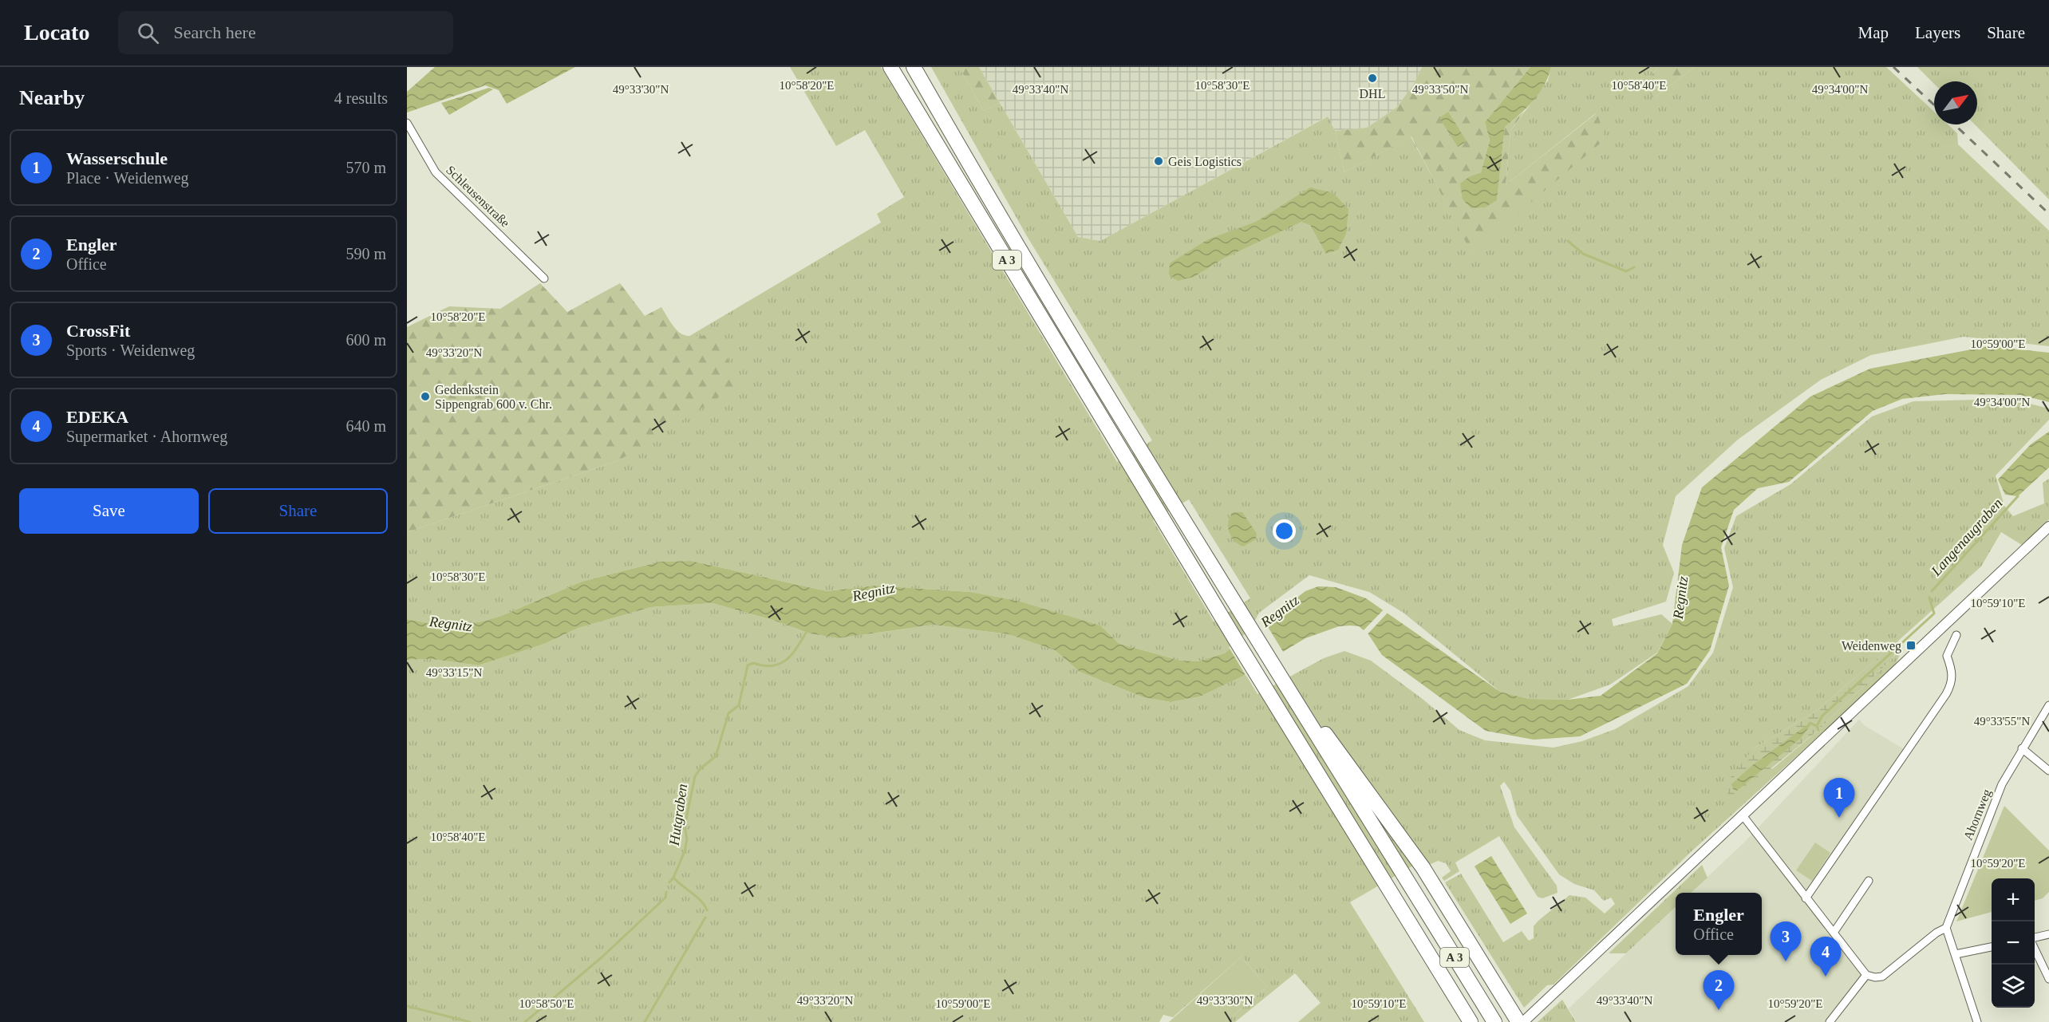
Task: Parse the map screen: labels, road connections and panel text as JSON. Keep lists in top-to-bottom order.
{
  "streets": {
    "highway": ["A 3"],
    "street": ["Schleusenstraße", "Ahornweg"]
  },
  "water": ["Langenaugraben", "Regnitz", "Hutgraben"],
  "places": {
    "other": ["DHL", "Geis Logistics", "Gedenkstein Sippengrab 600 v. Chr."],
    "transit": ["Weidenweg"]
  },
  "north": "top right",
  "page": {
    "header": "Locato",
    "search": "Search here",
    "nav": ["Map", "Layers", "Share"],
    "heading": ["Nearby", "4 results"],
    "list": [
      {
        "mark": "1",
        "name": "Wasserschule",
        "note": "Place · Weidenweg",
        "value": "570 m"
      },
      {
        "mark": "2",
        "name": "Engler",
        "note": "Office",
        "value": "590 m"
      },
      {
        "mark": "3",
        "name": "CrossFit",
        "note": "Sports · Weidenweg",
        "value": "600 m"
      },
      {
        "mark": "4",
        "name": "EDEKA",
        "note": "Supermarket · Ahornweg",
        "value": "640 m"
      }
    ],
    "buttons": ["Save", "Share"],
    "pins": [
      "1",
      "3",
      "4",
      "2"
    ],
    "map_buttons": ["+", "−"],
    "popup": ["Engler", "Office"]
  },
  "coordinates": [
    "10°58'20\"E",
    "10°58'30\"E",
    "10°58'40\"E",
    "49°33'30\"N",
    "49°33'40\"N",
    "49°33'50\"N",
    "49°34'00\"N",
    "10°59'00\"E",
    "49°33'20\"N",
    "10°59'10\"E",
    "49°33'15\"N",
    "49°33'55\"N",
    "10°59'20\"E",
    "10°58'50\"E"
  ]
}
